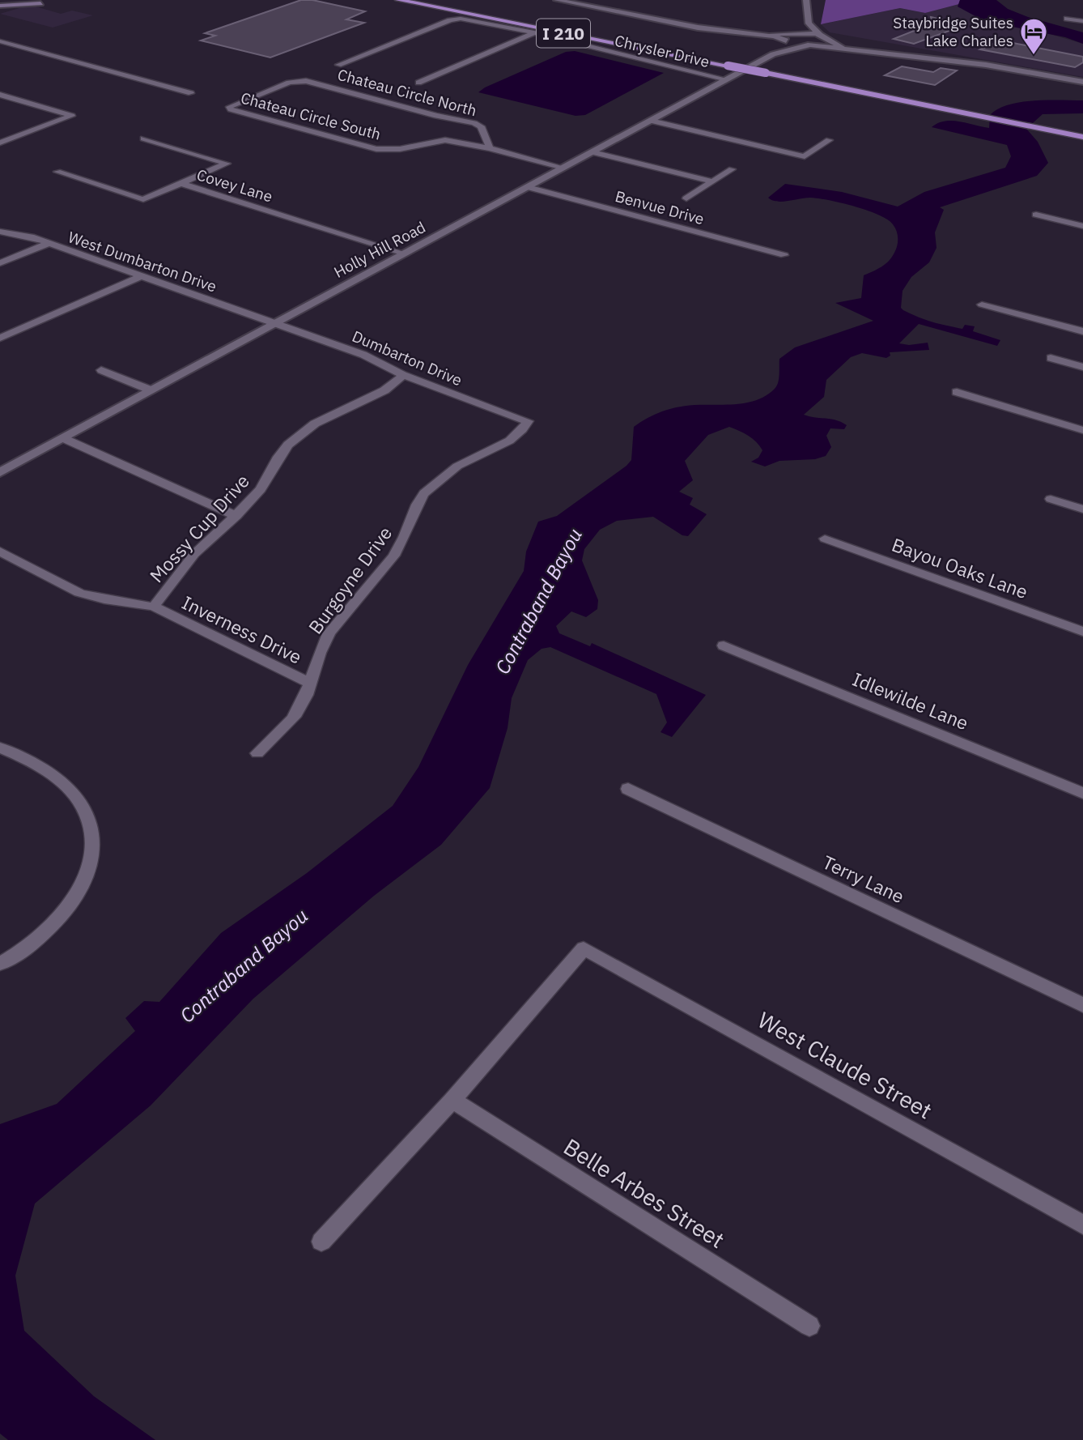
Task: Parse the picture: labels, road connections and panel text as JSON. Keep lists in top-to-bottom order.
{
  "streets": {
    "highway": ["I 210"],
    "street": [
      "Chrysler Drive",
      "Chateau Circle North",
      "Chateau Circle South",
      "Covey Lane",
      "Benvue Drive",
      "Holly Hill Road",
      "West Dumbarton Drive",
      "Dumbarton Drive",
      "Mossy Cup Drive",
      "Bayou Oaks Lane",
      "Burgoyne Drive",
      "Inverness Drive",
      "Idlewilde Lane",
      "Terry Lane",
      "West Claude Street",
      "Belle Arbes Street"
    ]
  },
  "crossings": [
    ["Chrysler Drive", "Holly Hill Road"],
    ["Chateau Circle North", "Chateau Circle South"],
    ["Covey Lane", "Holly Hill Road"],
    ["Benvue Drive", "Holly Hill Road"],
    ["Holly Hill Road", "West Dumbarton Drive"],
    ["Holly Hill Road", "Dumbarton Drive"],
    ["West Dumbarton Drive", "Dumbarton Drive"],
    ["Dumbarton Drive", "Mossy Cup Drive"],
    ["Dumbarton Drive", "Burgoyne Drive"],
    ["Mossy Cup Drive", "Inverness Drive"],
    ["Burgoyne Drive", "Inverness Drive"],
    ["West Claude Street", "Belle Arbes Street"]
  ],
  "water": ["Contraband Bayou"],
  "places": {
    "hotel": ["Staybridge Suites Lake Charles"]
  }
}
